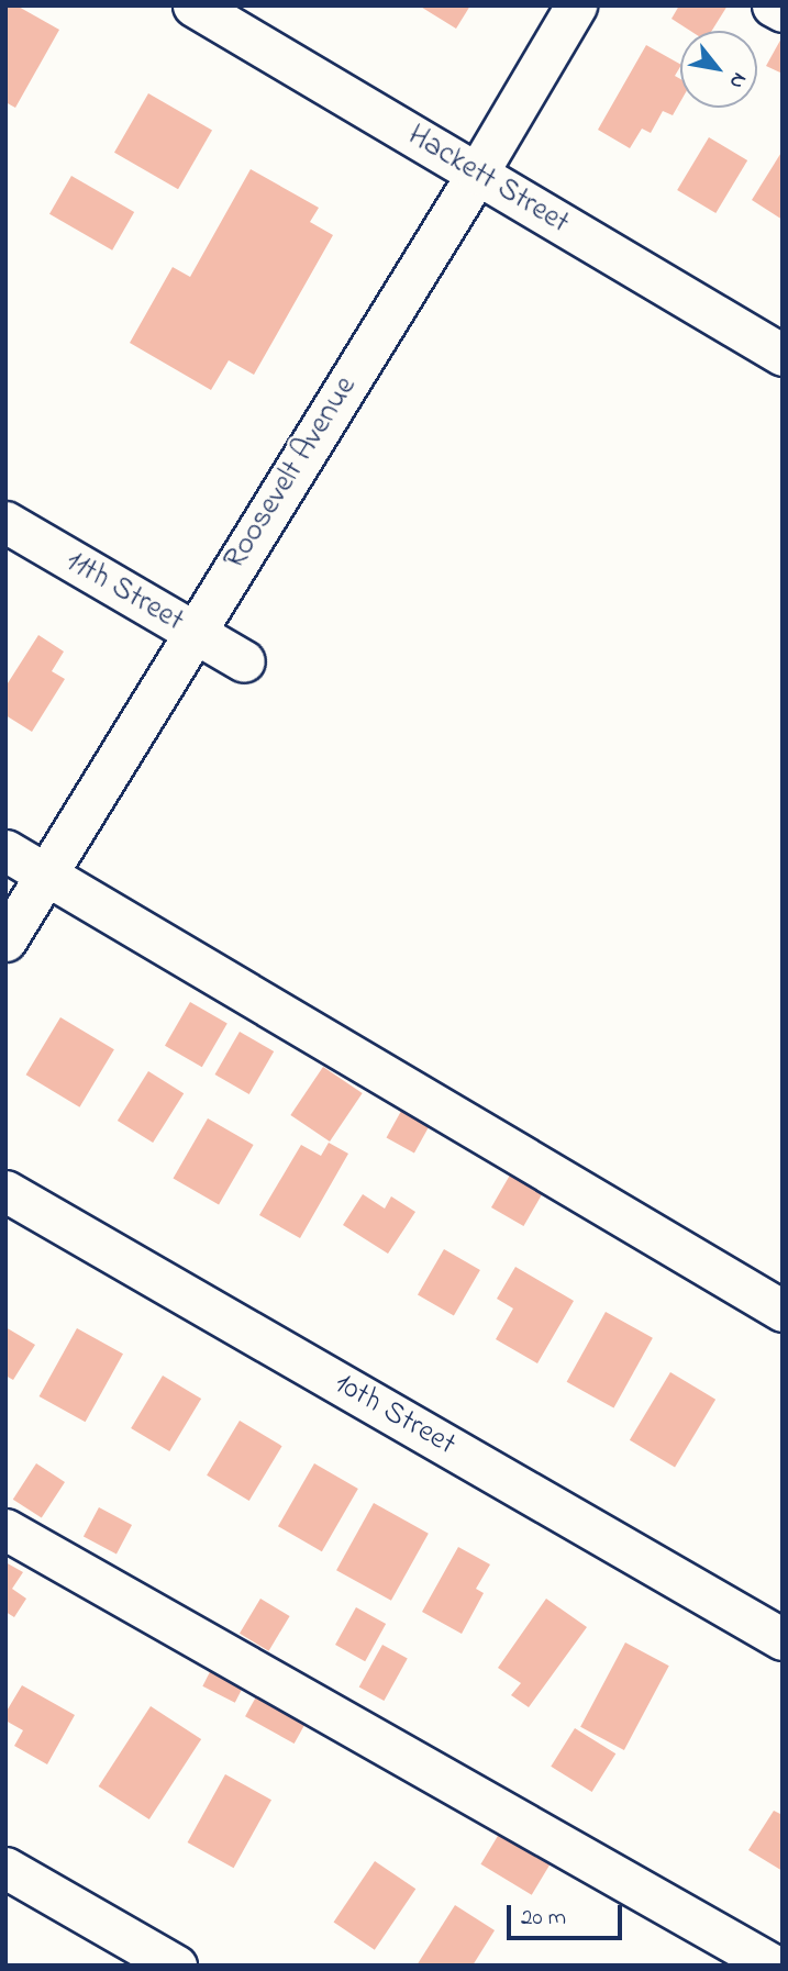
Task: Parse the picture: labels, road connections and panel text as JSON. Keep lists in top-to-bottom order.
{
  "streets": {
    "street": [
      "Hackett Street",
      "Roosevelt Avenue",
      "11th Street",
      "10th Street"
    ]
  },
  "crossings": [
    ["Hackett Street", "Roosevelt Avenue"],
    ["Roosevelt Avenue", "11th Street"]
  ],
  "scale_bar": "20 m",
  "north": "bottom right"
}
